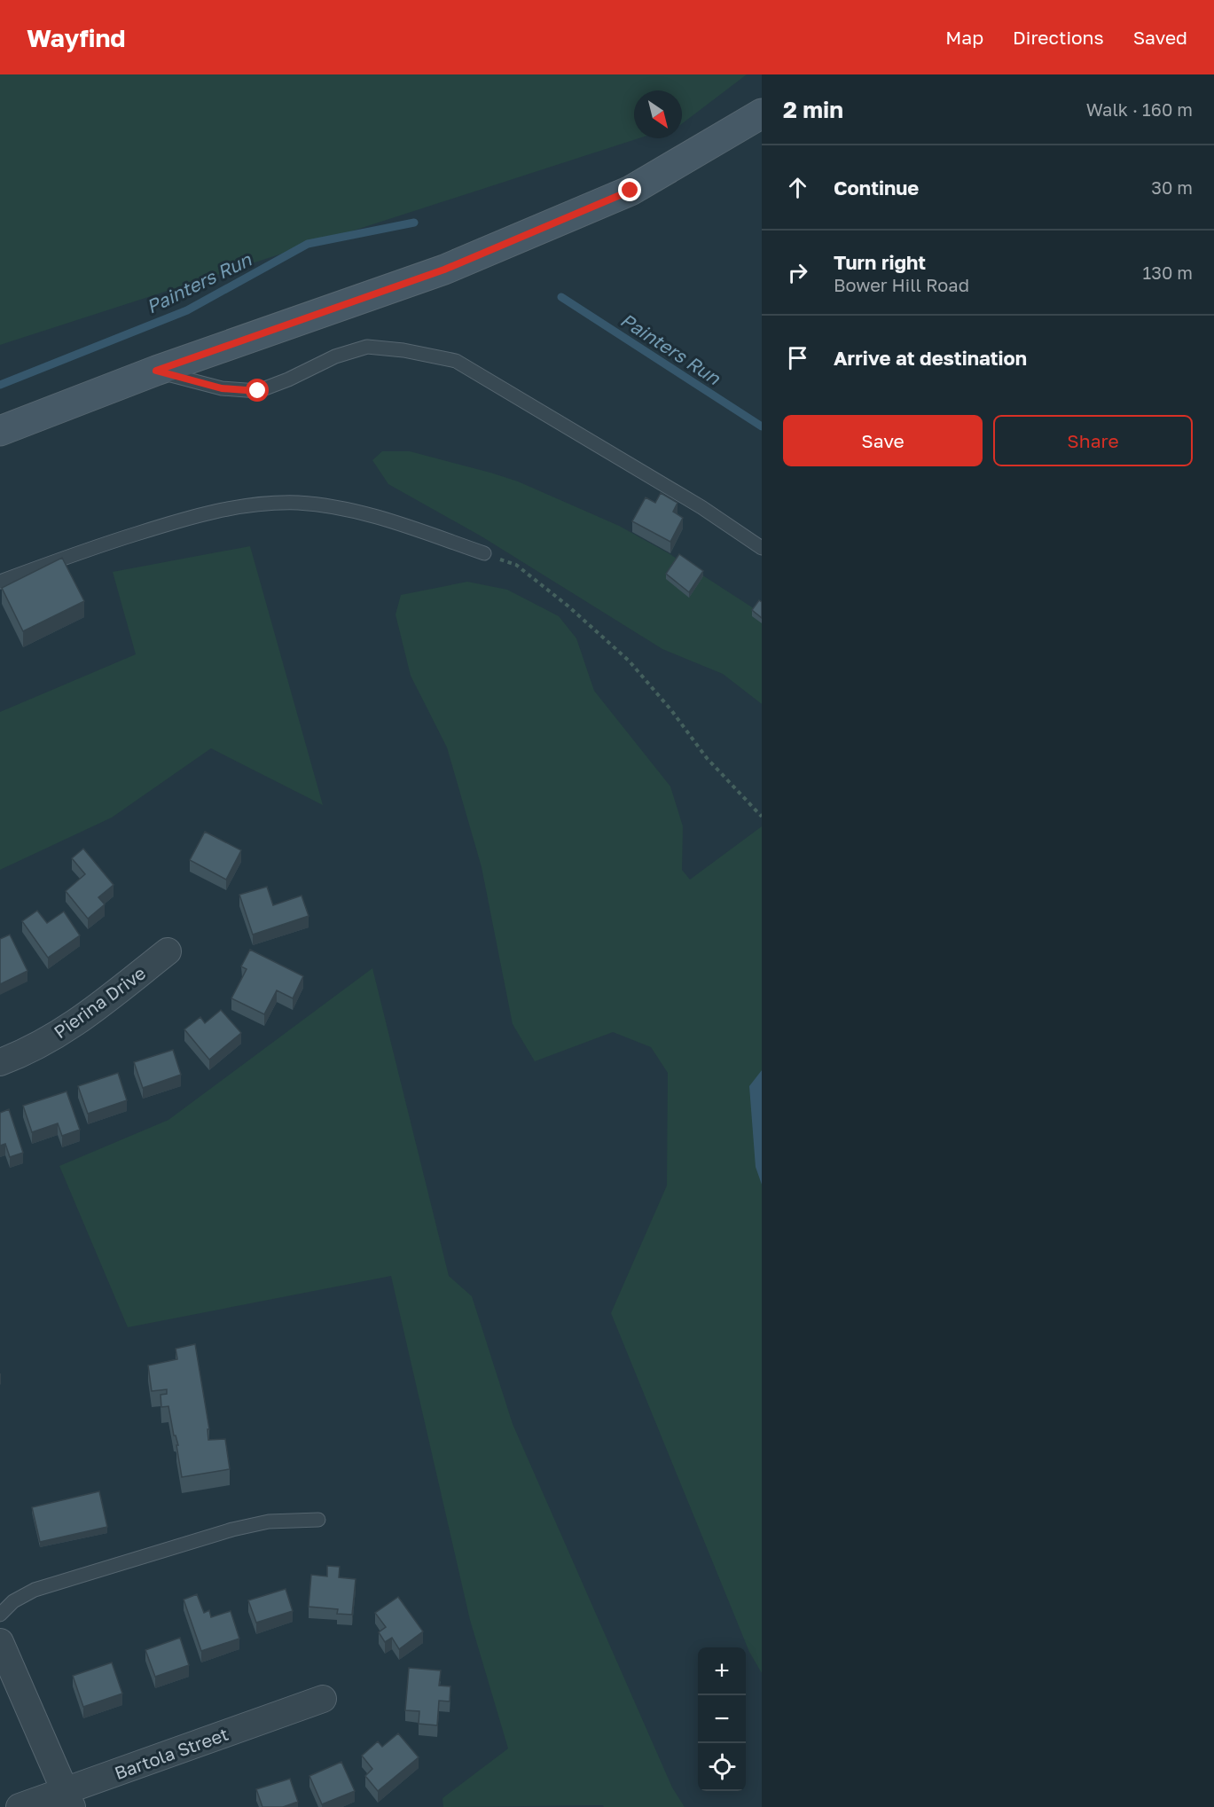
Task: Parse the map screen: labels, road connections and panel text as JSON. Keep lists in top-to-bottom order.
{
  "streets": {
    "street": ["Pierina Drive", "Bartola Street"]
  },
  "water": ["Painters Run"],
  "north": "bottom right",
  "page": {
    "header": "Wayfind",
    "nav": ["Map", "Directions", "Saved"],
    "heading": ["2 min", "Walk · 160 m"],
    "list": [
      ["Continue", "30 m"],
      ["Turn right", "Bower Hill Road", "130 m"],
      "Arrive at destination"
    ],
    "buttons": ["Save", "Share"],
    "map_buttons": ["+", "−"]
  }
}
